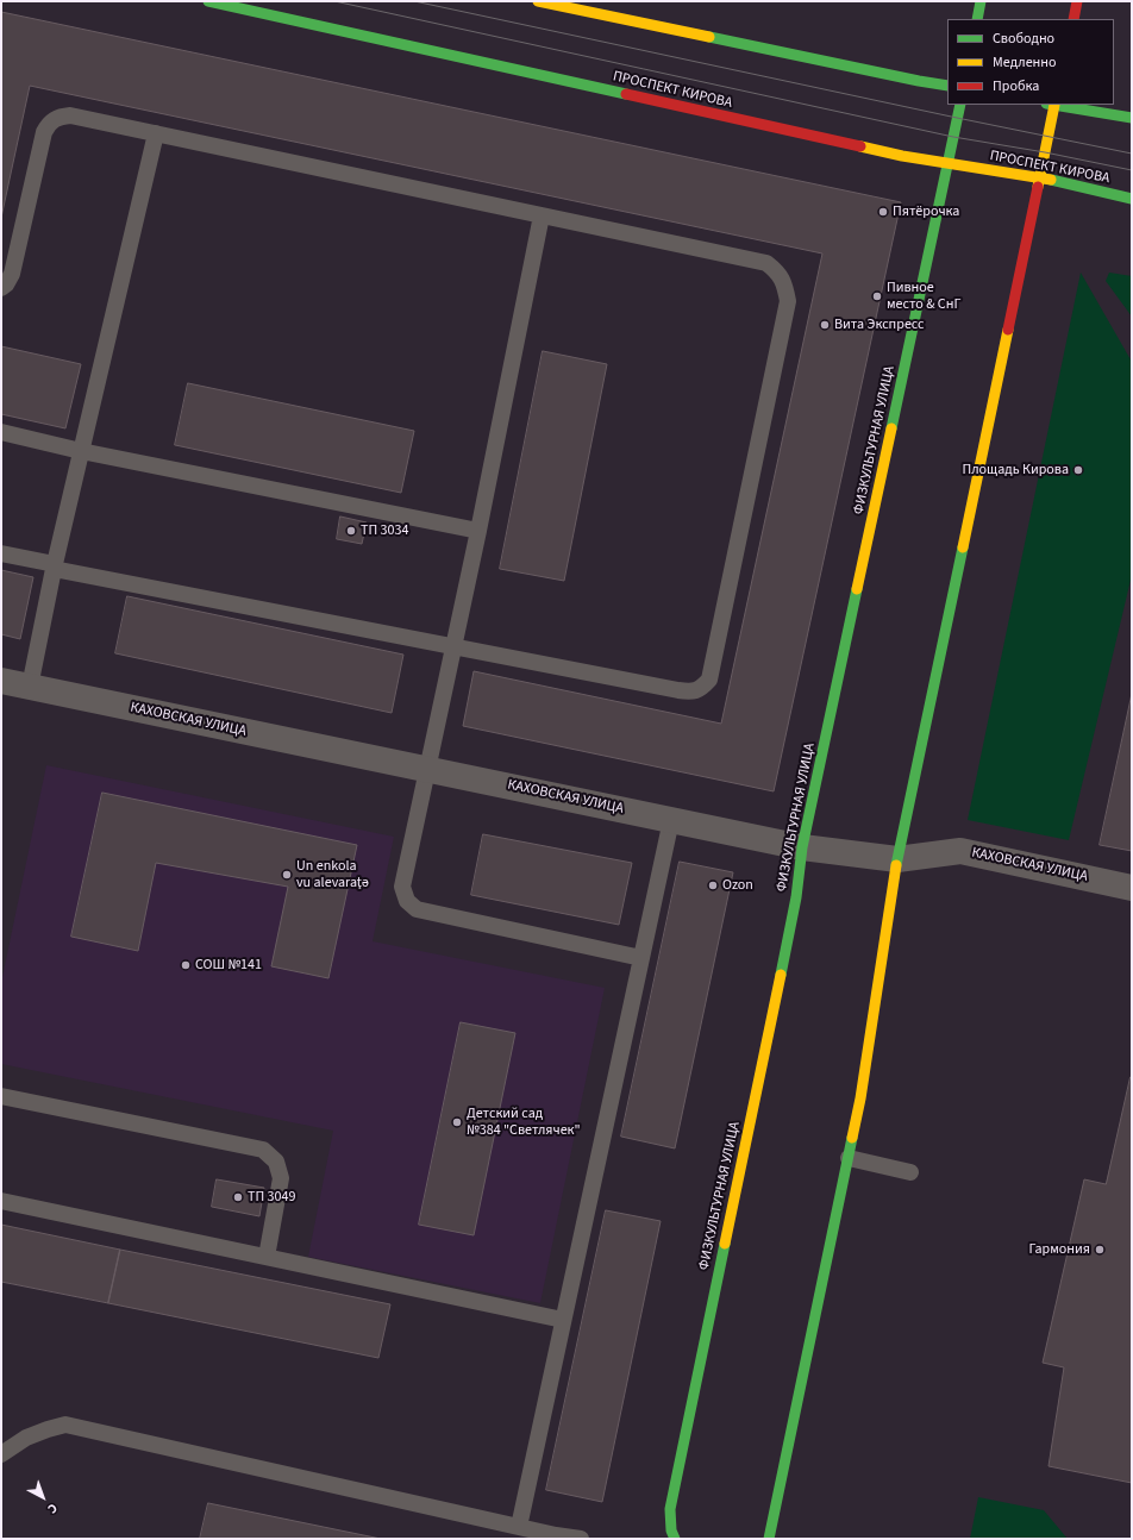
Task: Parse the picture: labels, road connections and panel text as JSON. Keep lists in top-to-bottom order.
{
  "streets": {
    "main road": ["ПРОСПЕКТ КИРОВА", "ФИЗКУЛЬТУРНАЯ УЛИЦА"],
    "street": ["КАХОВСКАЯ УЛИЦА"]
  },
  "crossings": [
    ["ПРОСПЕКТ КИРОВА", "ФИЗКУЛЬТУРНАЯ УЛИЦА"],
    ["ФИЗКУЛЬТУРНАЯ УЛИЦА", "КАХОВСКАЯ УЛИЦА"]
  ],
  "places": [
    "Пятёрочка",
    "Пивное место & СнГ",
    "Вита Экспресс",
    "Площадь Кирова",
    "ТП 3034",
    "Un enkola vu alevaraţə",
    "Ozon",
    "СОШ №141",
    "Детский сад №384 \"Светлячек\"",
    "ТП 3049",
    "Гармония"
  ],
  "legend": ["Свободно", "Медленно", "Пробка"],
  "north": "bottom right"
}
